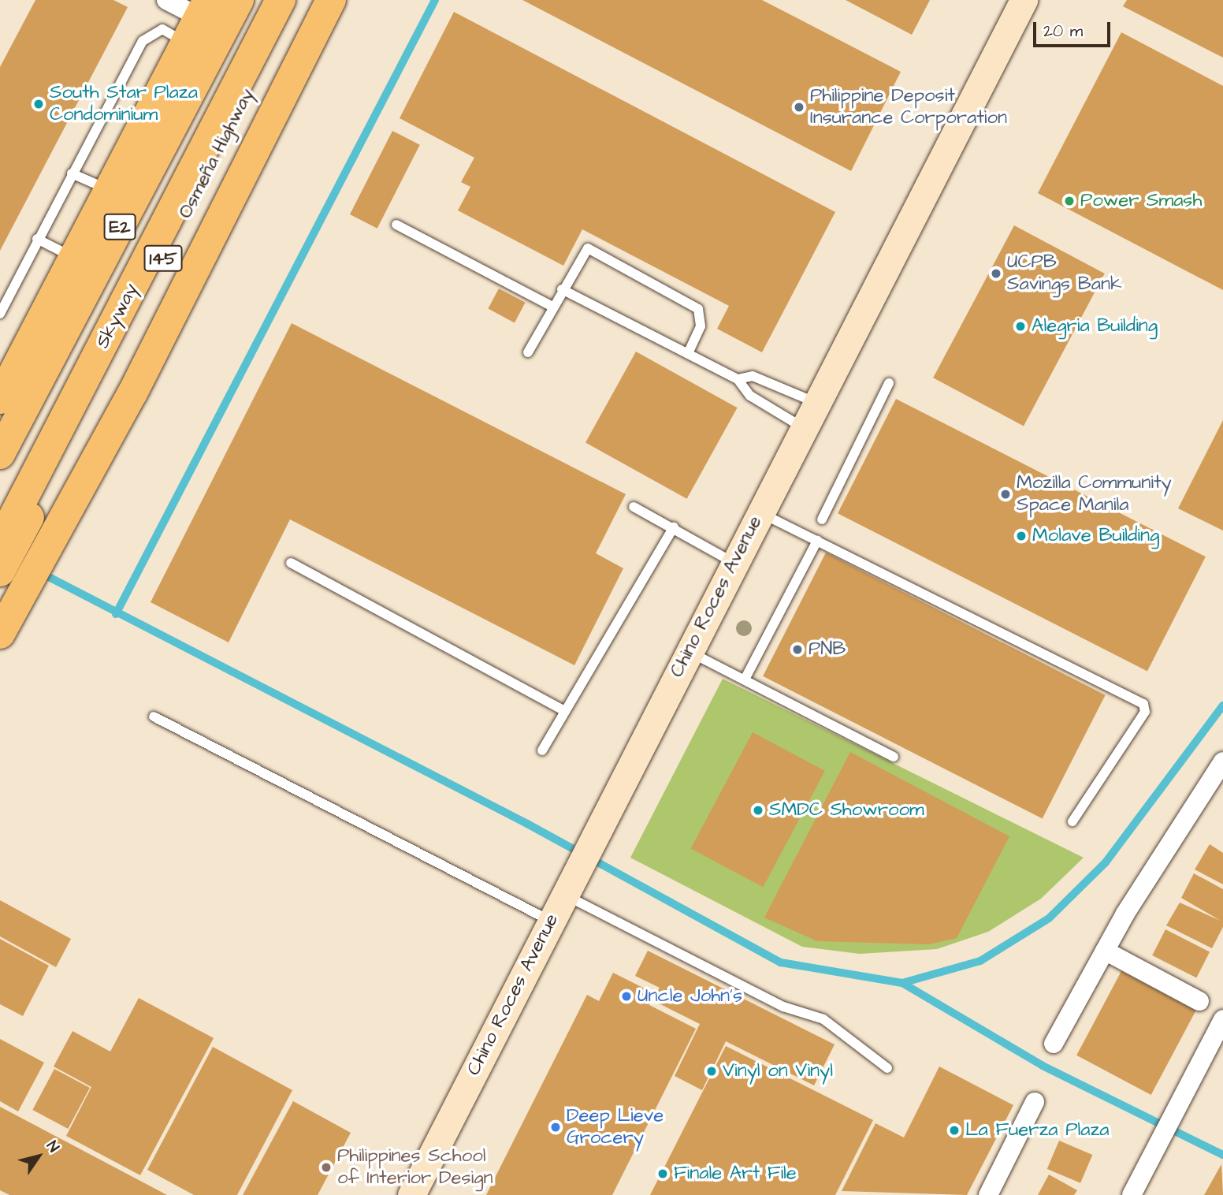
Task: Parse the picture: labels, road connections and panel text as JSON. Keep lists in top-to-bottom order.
{
  "streets": {
    "main road": [
      "Osmeña Highway",
      "E2",
      "145",
      "Skyway",
      "Chino Roces Avenue"
    ]
  },
  "places": [
    "South Star Plaza Condominium",
    "Philippine Deposit Insurance Corporation",
    "Power Smash",
    "UCPB Savings Bank",
    "Alegria Building",
    "Mozilla Community Space Manila",
    "Molave Building",
    "PNB",
    "SMDC Showroom",
    "Uncle John's",
    "Vinyl on Vinyl",
    "Deep Lieve Grocery",
    "La Fuerza Plaza",
    "Philippines School of Interior Design",
    "Finale Art File"
  ],
  "scale_bar": "20 m",
  "north": "top right"
}
